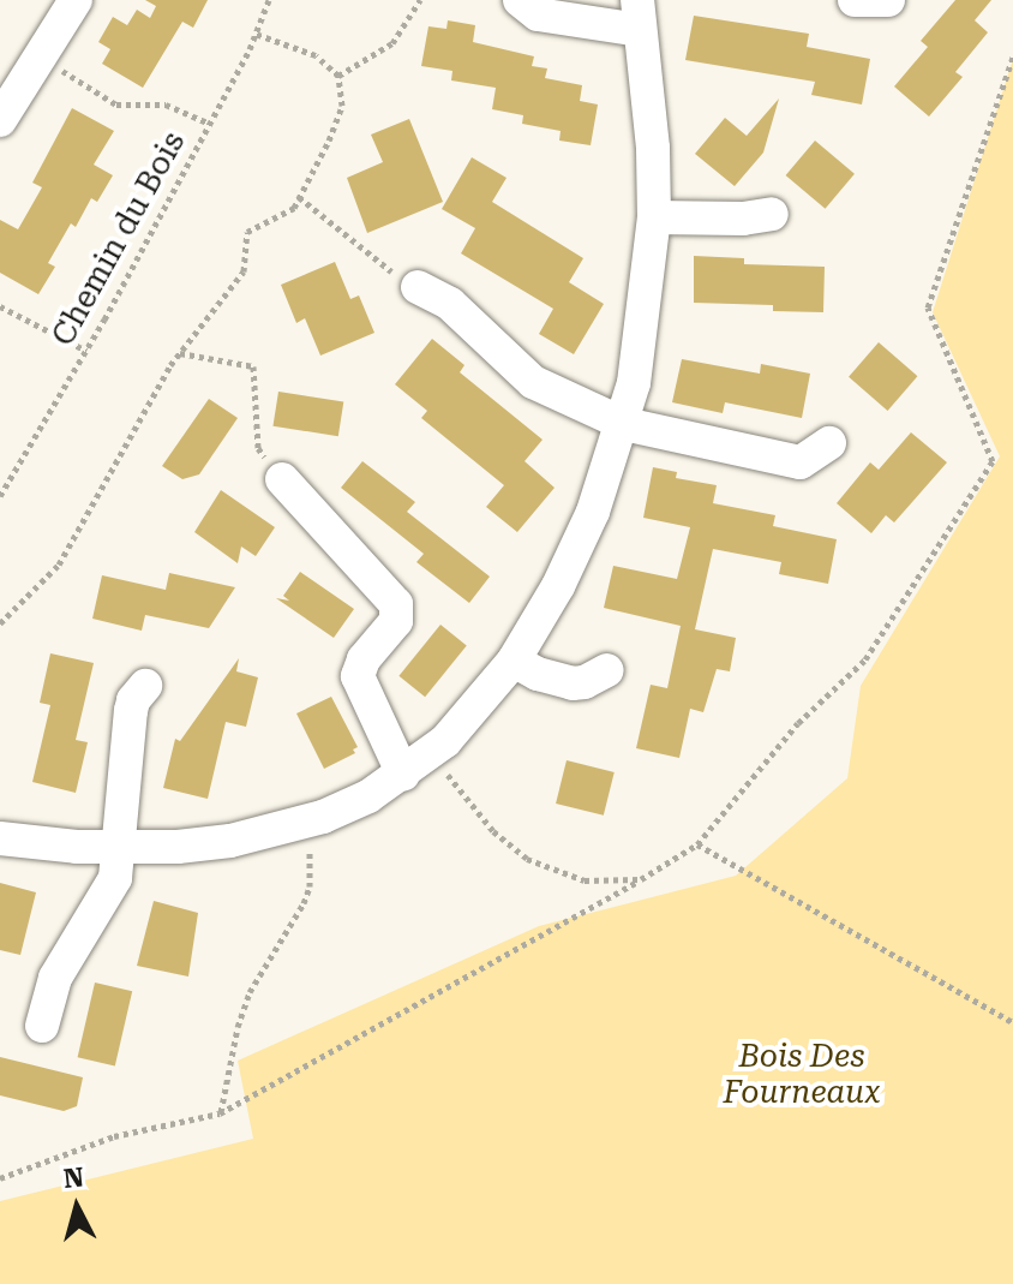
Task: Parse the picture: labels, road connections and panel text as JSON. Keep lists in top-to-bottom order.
{
  "streets": {
    "path": ["Chemin du Bois"]
  },
  "parks": ["Bois Des Fourneaux"],
  "north": "top"
}
